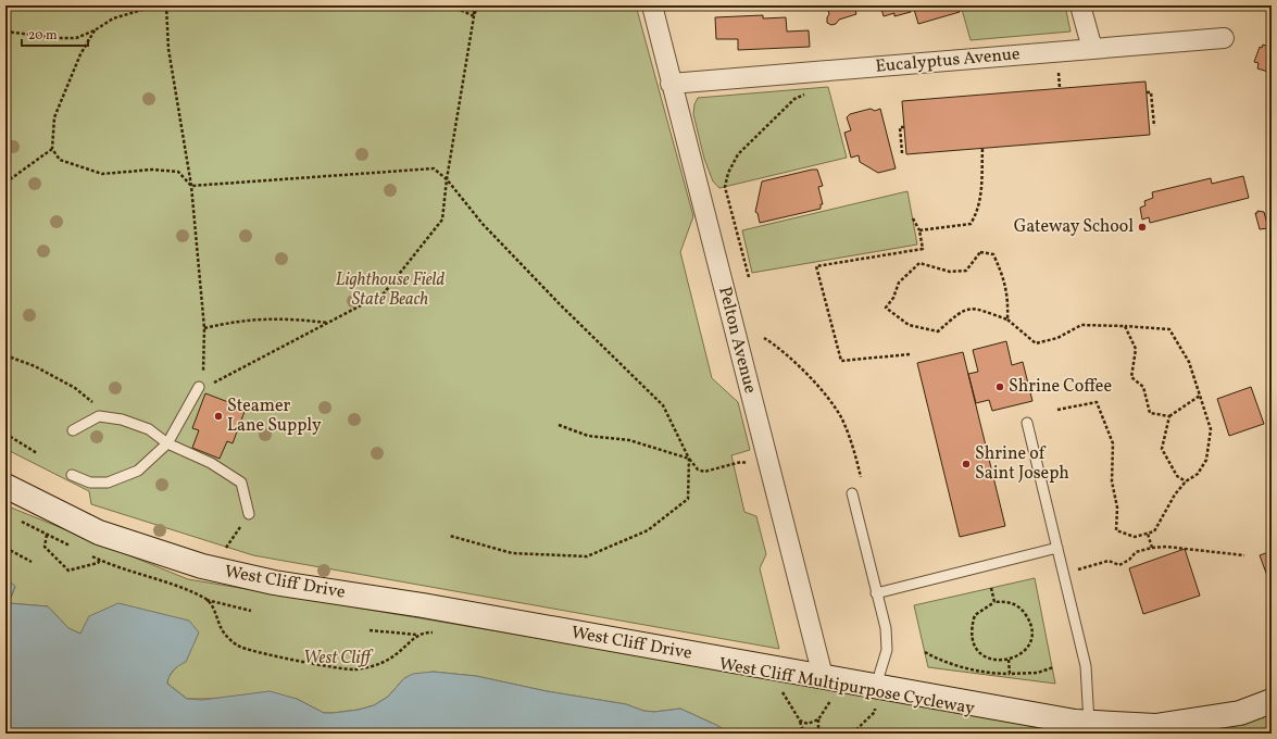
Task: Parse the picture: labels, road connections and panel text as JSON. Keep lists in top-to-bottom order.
{
  "streets": {
    "street": ["Eucalyptus Avenue", "Pelton Avenue", "West Cliff Drive"]
  },
  "crossings": [
    ["Eucalyptus Avenue", "Pelton Avenue"],
    ["Pelton Avenue", "West Cliff Drive"]
  ],
  "parks": ["Lighthouse Field State Beach", "West Cliff"],
  "places": [
    "Gateway School",
    "Shrine Coffee",
    "Steamer Lane Supply",
    "Shrine of Saint Joseph"
  ],
  "scale_bar": "20 m"
}
